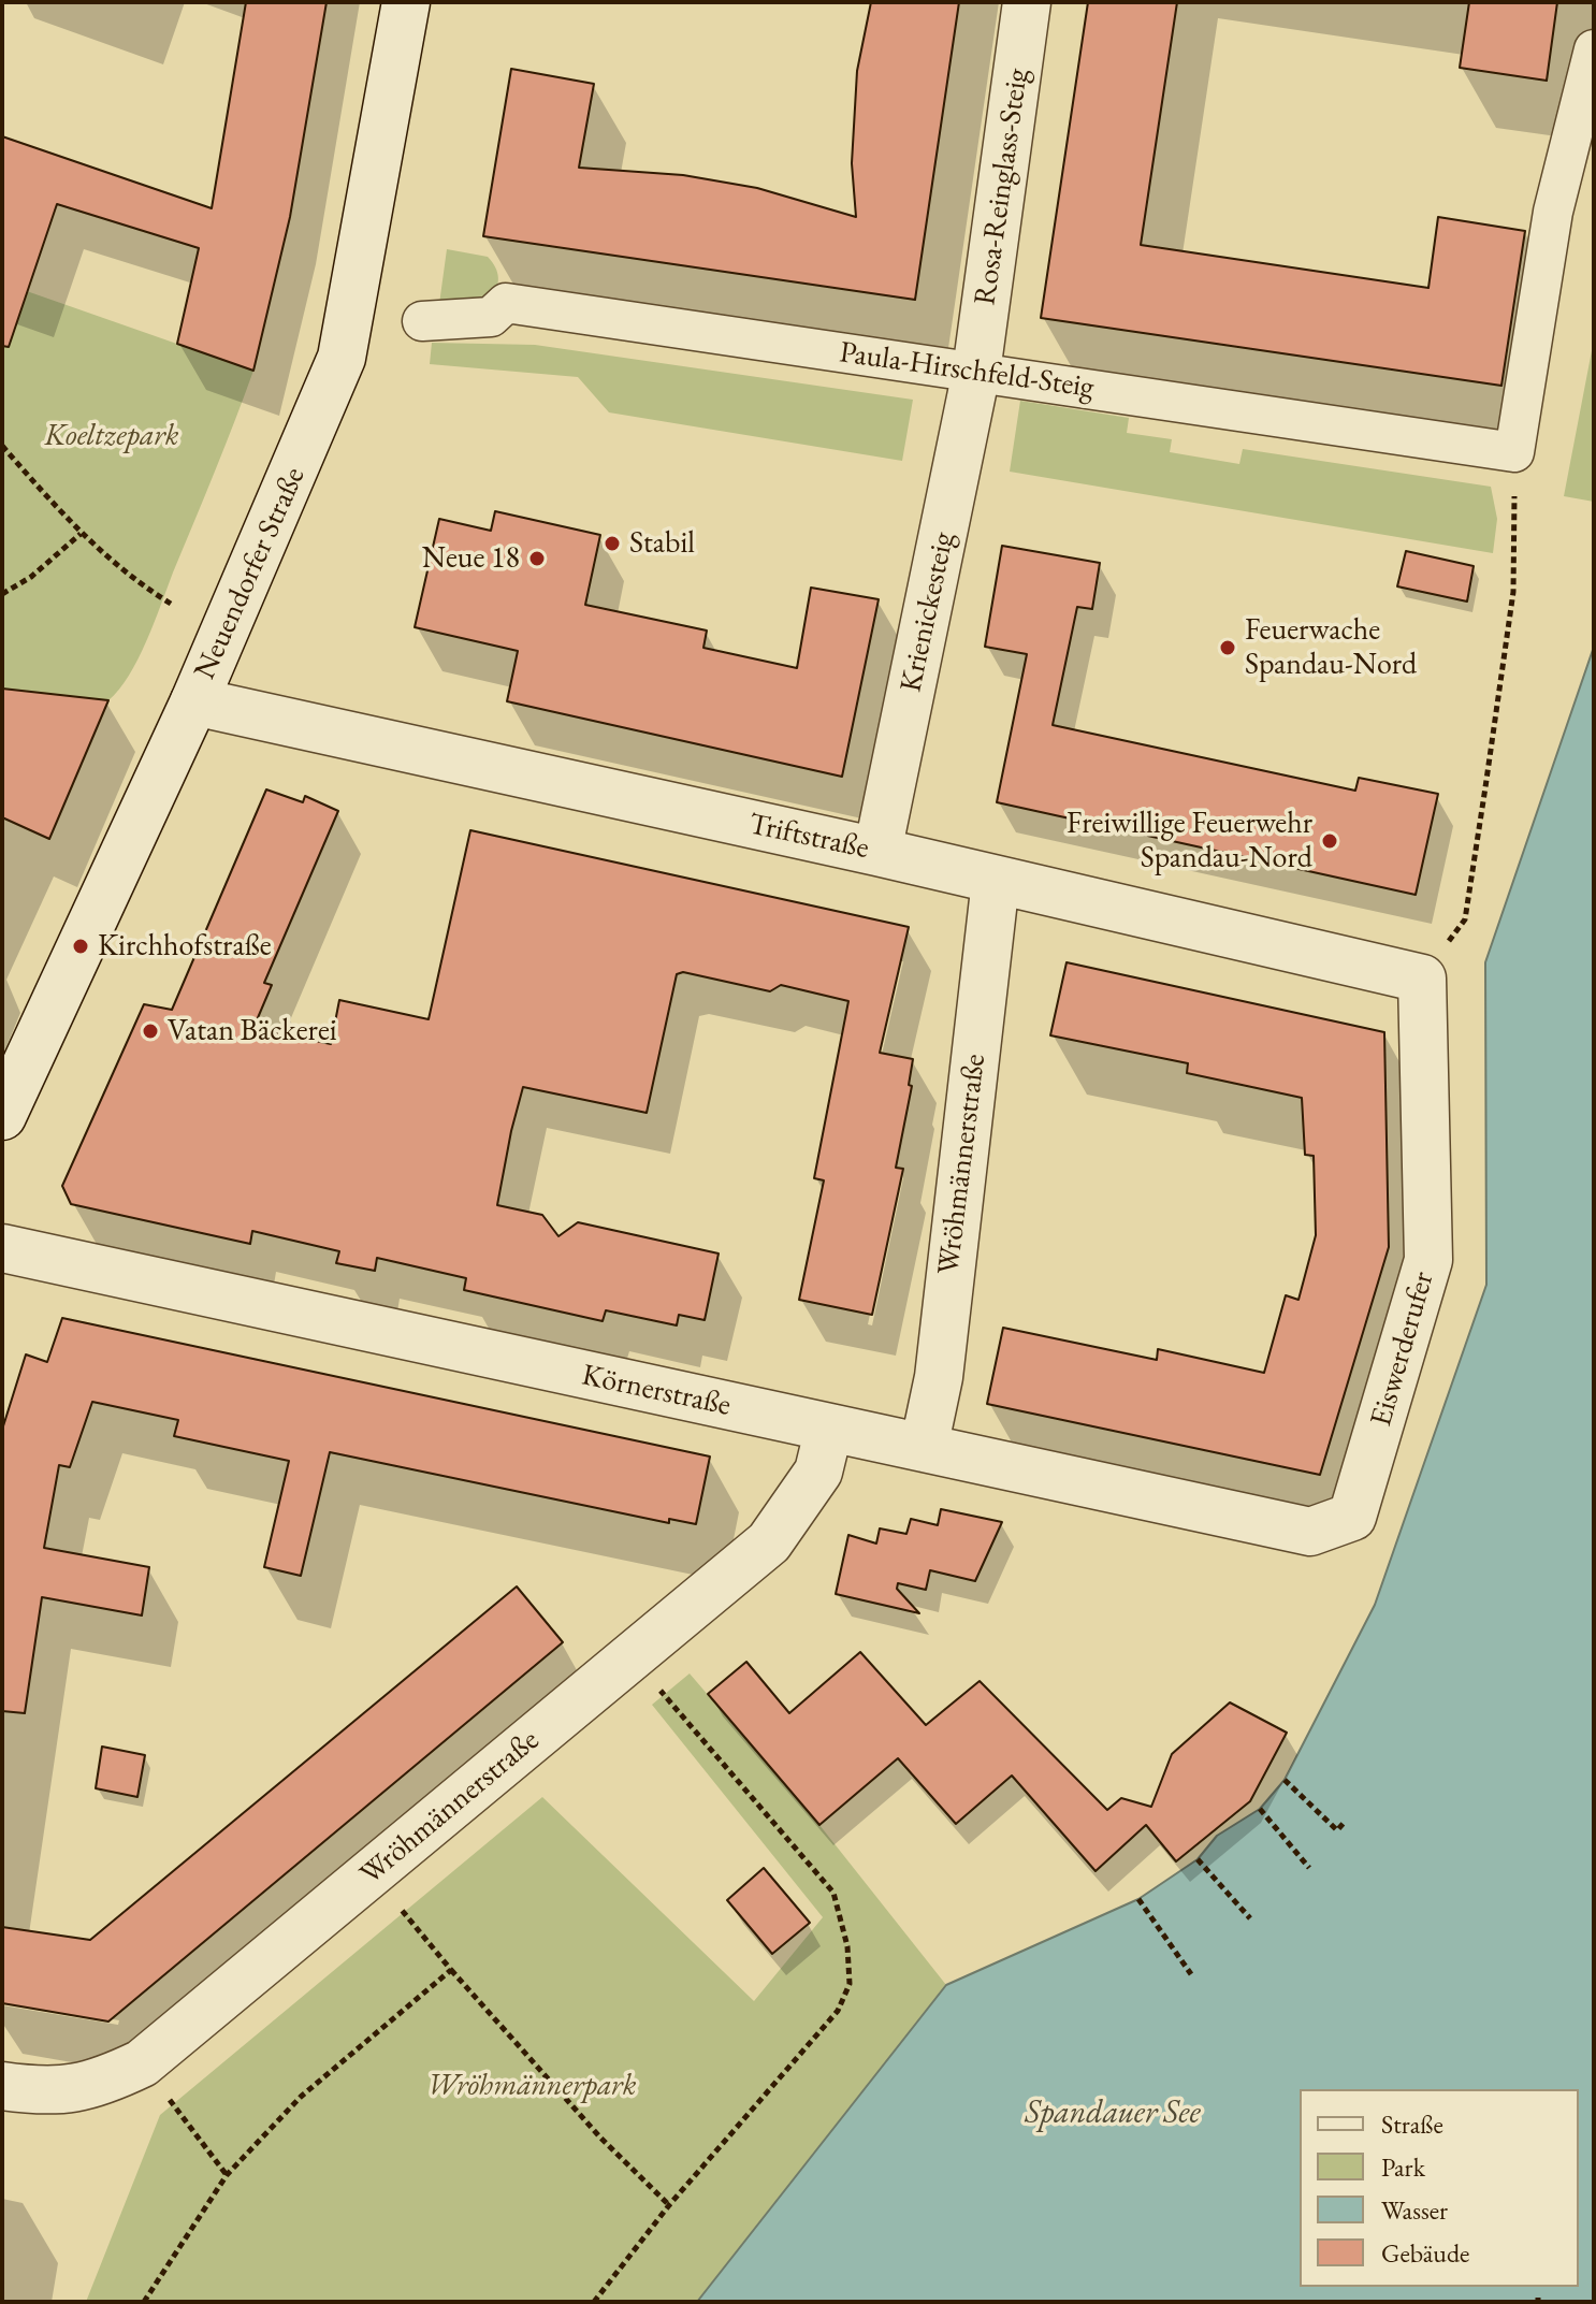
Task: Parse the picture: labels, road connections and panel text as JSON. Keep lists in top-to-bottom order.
{
  "streets": {
    "street": [
      "Rosa-Reinglass-Steig",
      "Paula-Hirschfeld-Steig",
      "Neuendorfer Straße",
      "Krienickesteig",
      "Triftstraße",
      "Wröhmännerstraße",
      "Eiswerderufer",
      "Körnerstraße"
    ]
  },
  "crossings": [
    ["Rosa-Reinglass-Steig", "Paula-Hirschfeld-Steig"],
    ["Rosa-Reinglass-Steig", "Krienickesteig"],
    ["Paula-Hirschfeld-Steig", "Krienickesteig"],
    ["Neuendorfer Straße", "Triftstraße"],
    ["Krienickesteig", "Triftstraße"],
    ["Triftstraße", "Wröhmännerstraße"],
    ["Triftstraße", "Eiswerderufer"],
    ["Wröhmännerstraße", "Körnerstraße"],
    ["Eiswerderufer", "Körnerstraße"]
  ],
  "water": ["Spandauer See"],
  "parks": ["Koeltzepark", "Wröhmännerpark"],
  "places": [
    "Stabil",
    "Neue 18",
    "Feuerwache Spandau-Nord",
    "Freiwillige Feuerwehr Spandau-Nord",
    "Kirchhofstraße",
    "Vatan Bäckerei"
  ],
  "legend": [
    "Straße",
    "Park",
    "Wasser",
    "Gebäude"
  ]
}
